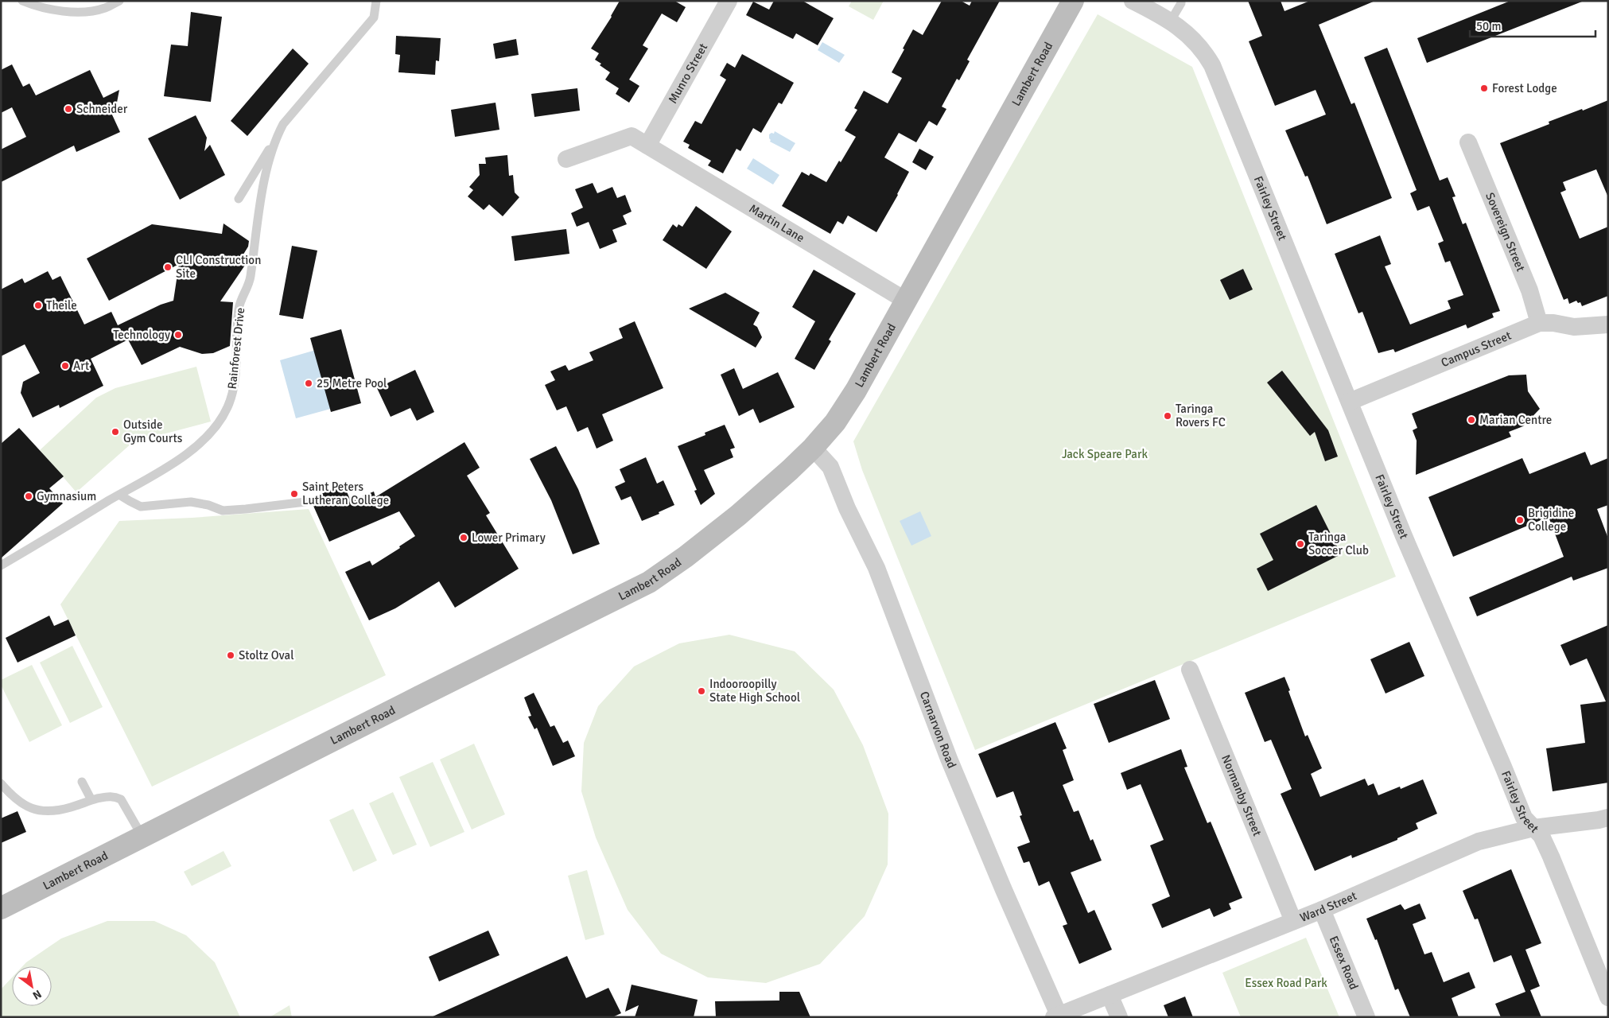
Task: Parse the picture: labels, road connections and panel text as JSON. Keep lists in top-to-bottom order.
{
  "streets": {
    "main road": ["Lambert Road"],
    "street": [
      "Munro Street",
      "Fairley Street",
      "Martin Lane",
      "Sovereign Street",
      "Campus Street",
      "Carnarvon Road",
      "Normanby Street",
      "Ward Street",
      "Essex Road"
    ],
    "lane": ["Rainforest Drive"]
  },
  "crossings": [
    ["Munro Street", "Martin Lane"],
    ["Lambert Road", "Martin Lane"],
    ["Lambert Road", "Carnarvon Road"],
    ["Fairley Street", "Campus Street"],
    ["Fairley Street", "Ward Street"],
    ["Sovereign Street", "Campus Street"],
    ["Carnarvon Road", "Ward Street"],
    ["Normanby Street", "Ward Street"],
    ["Ward Street", "Essex Road"]
  ],
  "parks": ["Jack Speare Park", "Essex Road Park"],
  "places": [
    "Forest Lodge",
    "Schneider",
    "CLI Construction Site",
    "Theile",
    "Technology",
    "Art",
    "25 Metre Pool",
    "Taringa Rovers FC",
    "Marian Centre",
    "Outside Gym Courts",
    "Saint Peters Lutheran College",
    "Gymnasium",
    "Brigidine College",
    "Lower Primary",
    "Taringa Soccer Club",
    "Stoltz Oval",
    "Indooroopilly State High School"
  ],
  "scale_bar": "50 m",
  "north": "bottom right"
}
